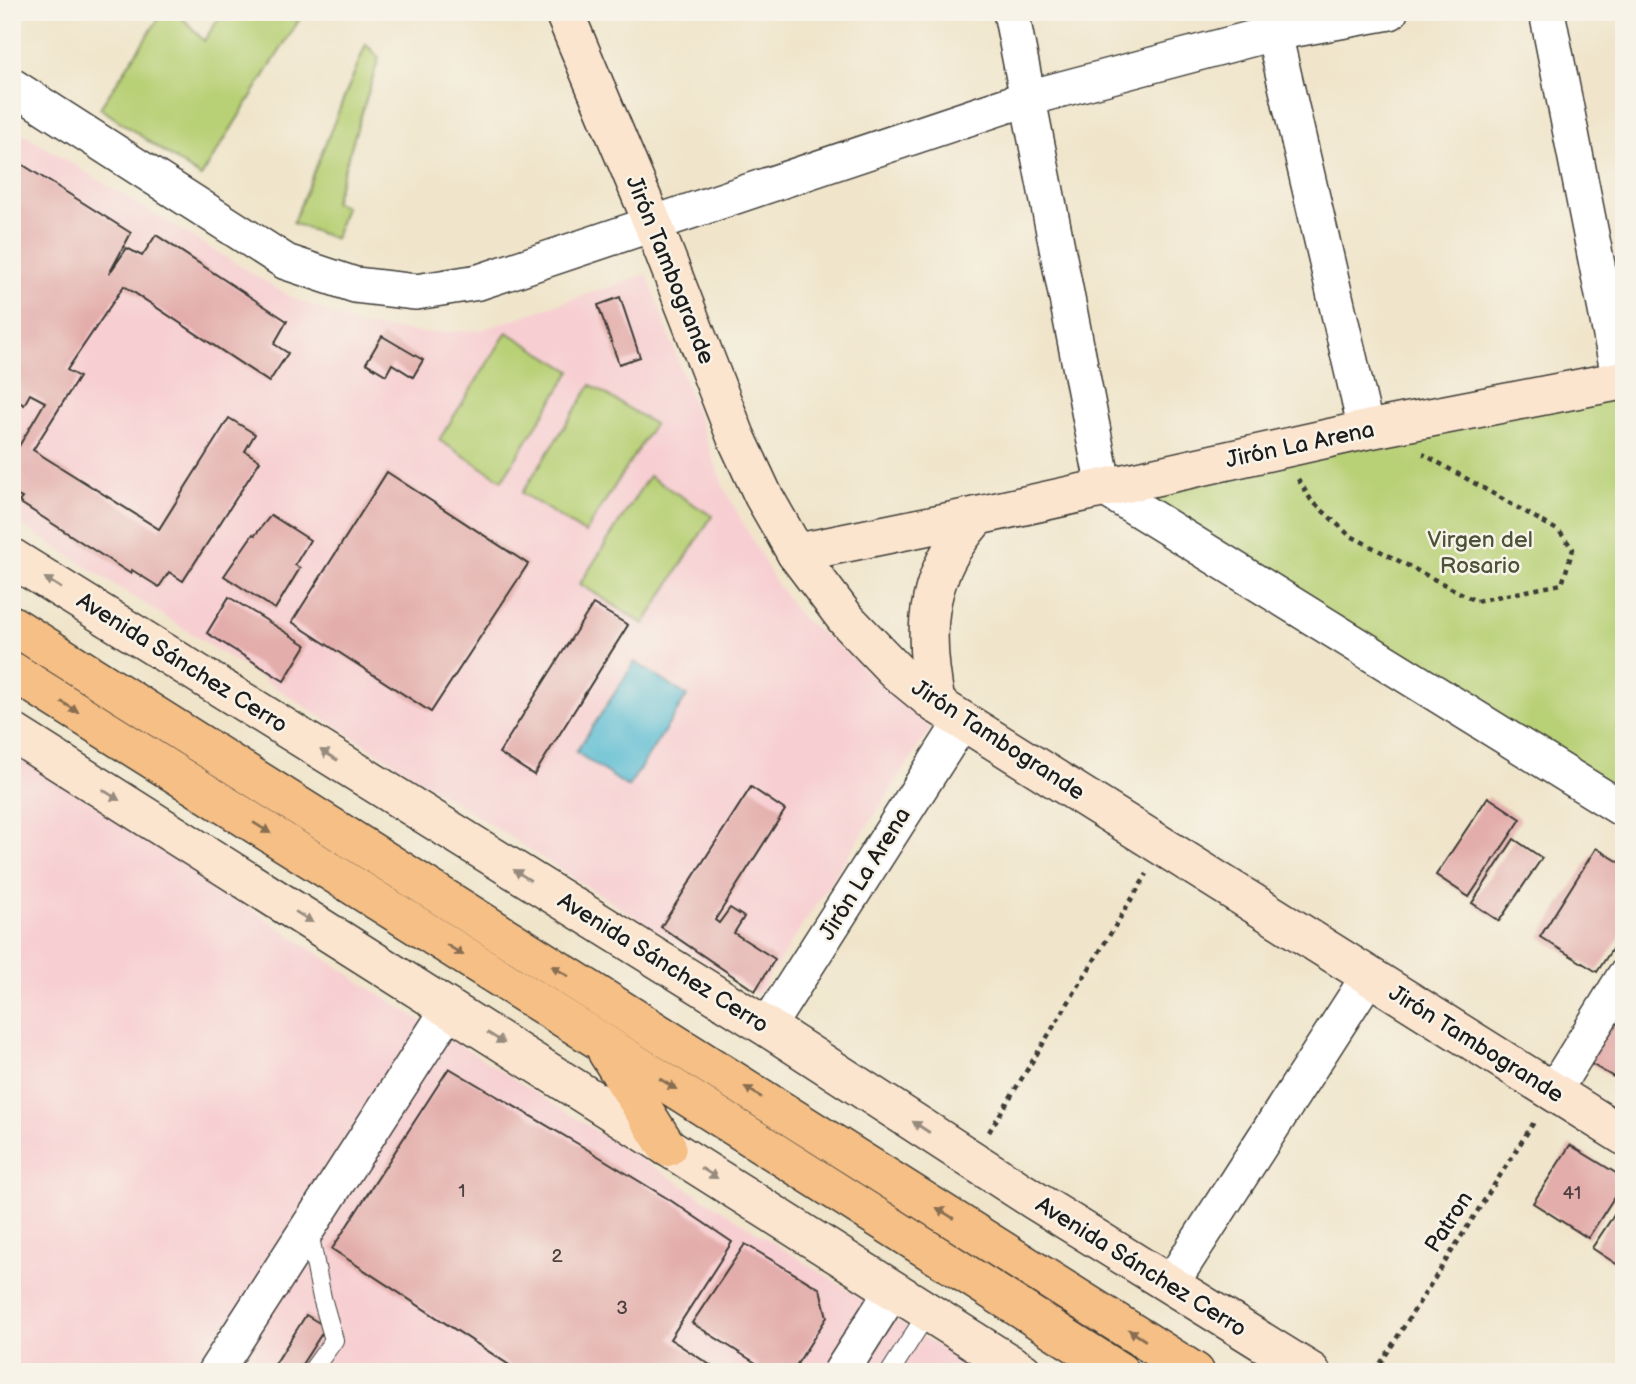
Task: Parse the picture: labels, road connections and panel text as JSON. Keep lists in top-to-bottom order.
{
  "streets": {
    "main road": ["Jirón Tambogrande", "Jirón La Arena", "Avenida Sánchez Cerro"],
    "path": ["Patron"]
  },
  "crossings": [
    ["Jirón Tambogrande", "Jirón La Arena"],
    ["Jirón Tambogrande", "Patron"],
    ["Jirón La Arena", "Avenida Sánchez Cerro"]
  ],
  "parks": ["Virgen del Rosario"],
  "house_numbers": [
    "1",
    "41",
    "2",
    "3"
  ]
}
